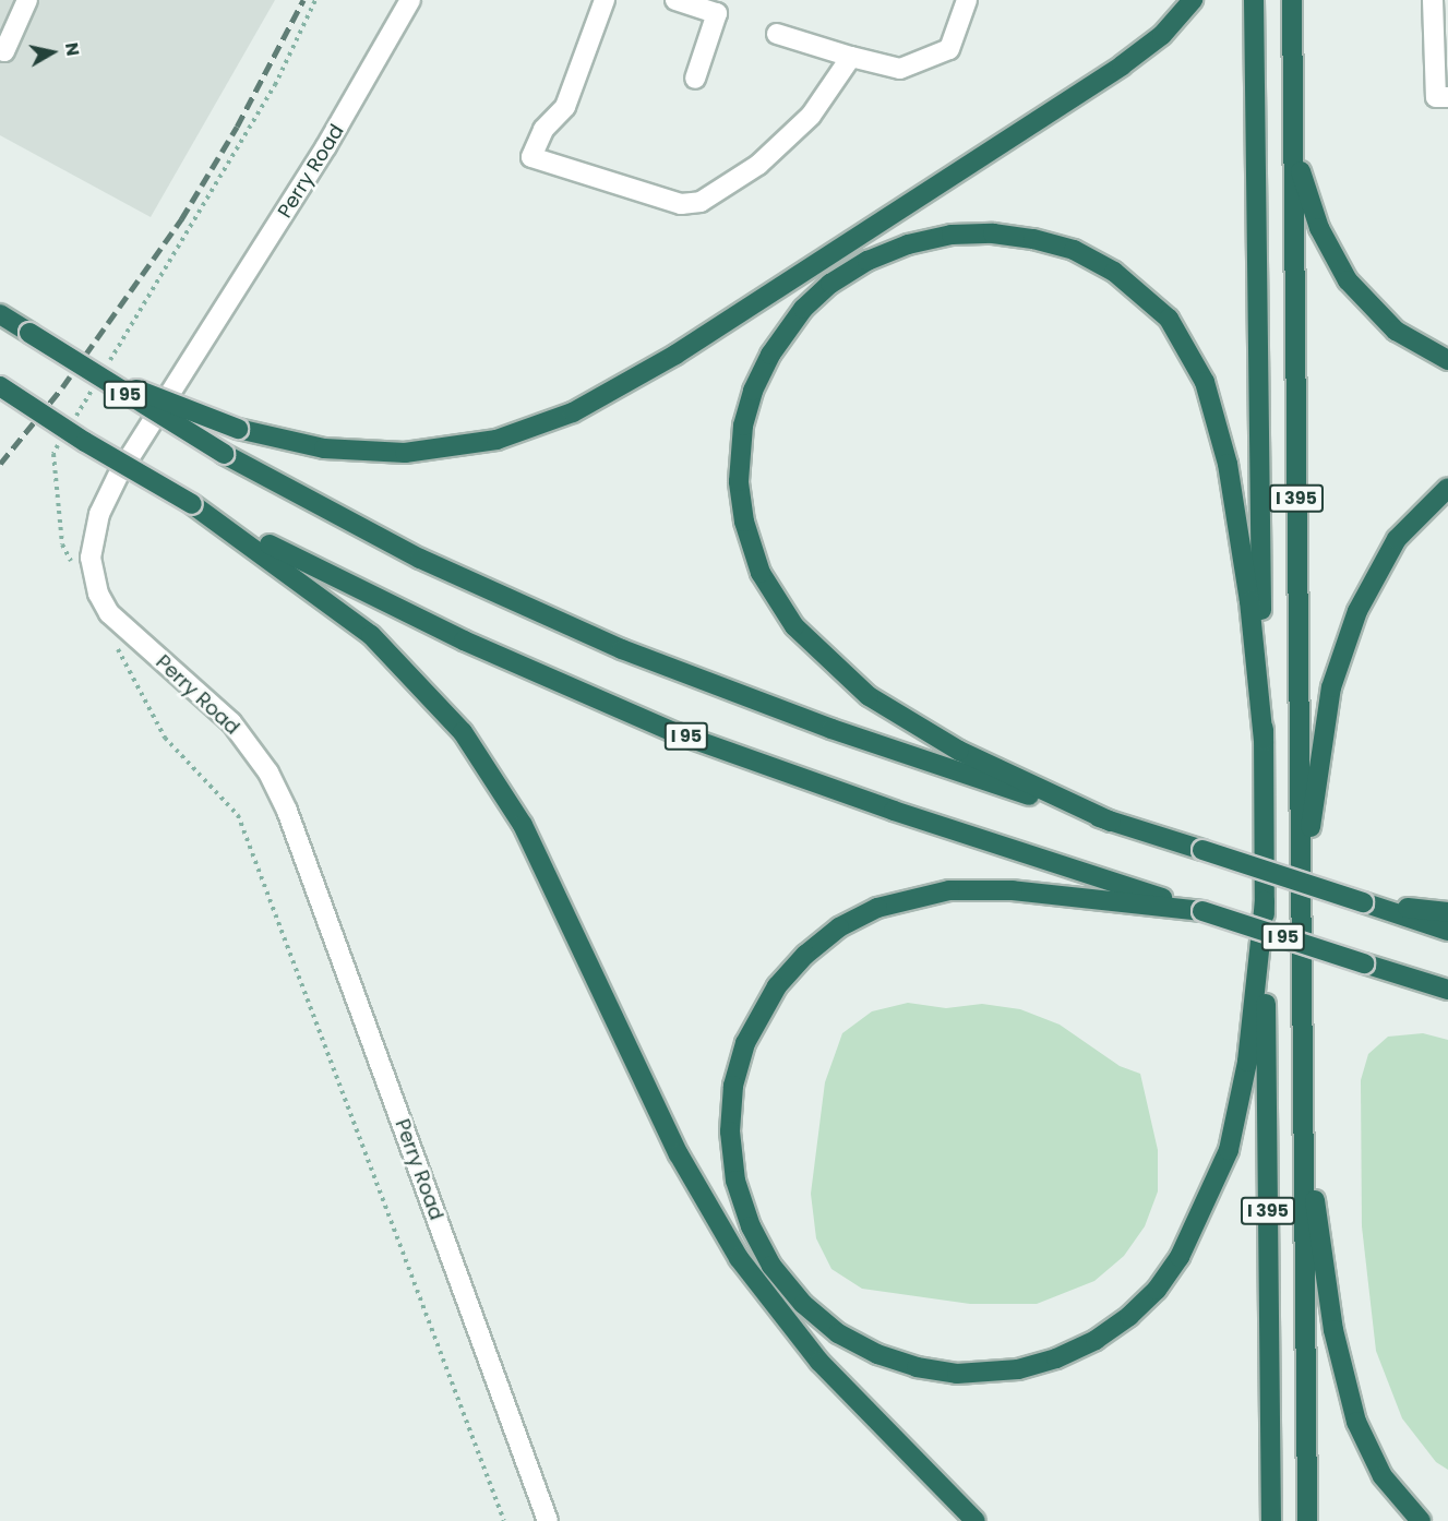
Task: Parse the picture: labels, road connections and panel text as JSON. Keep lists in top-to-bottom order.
{
  "streets": {
    "highway": ["I 95", "I 395"],
    "street": ["Perry Road"]
  },
  "north": "right"
}
